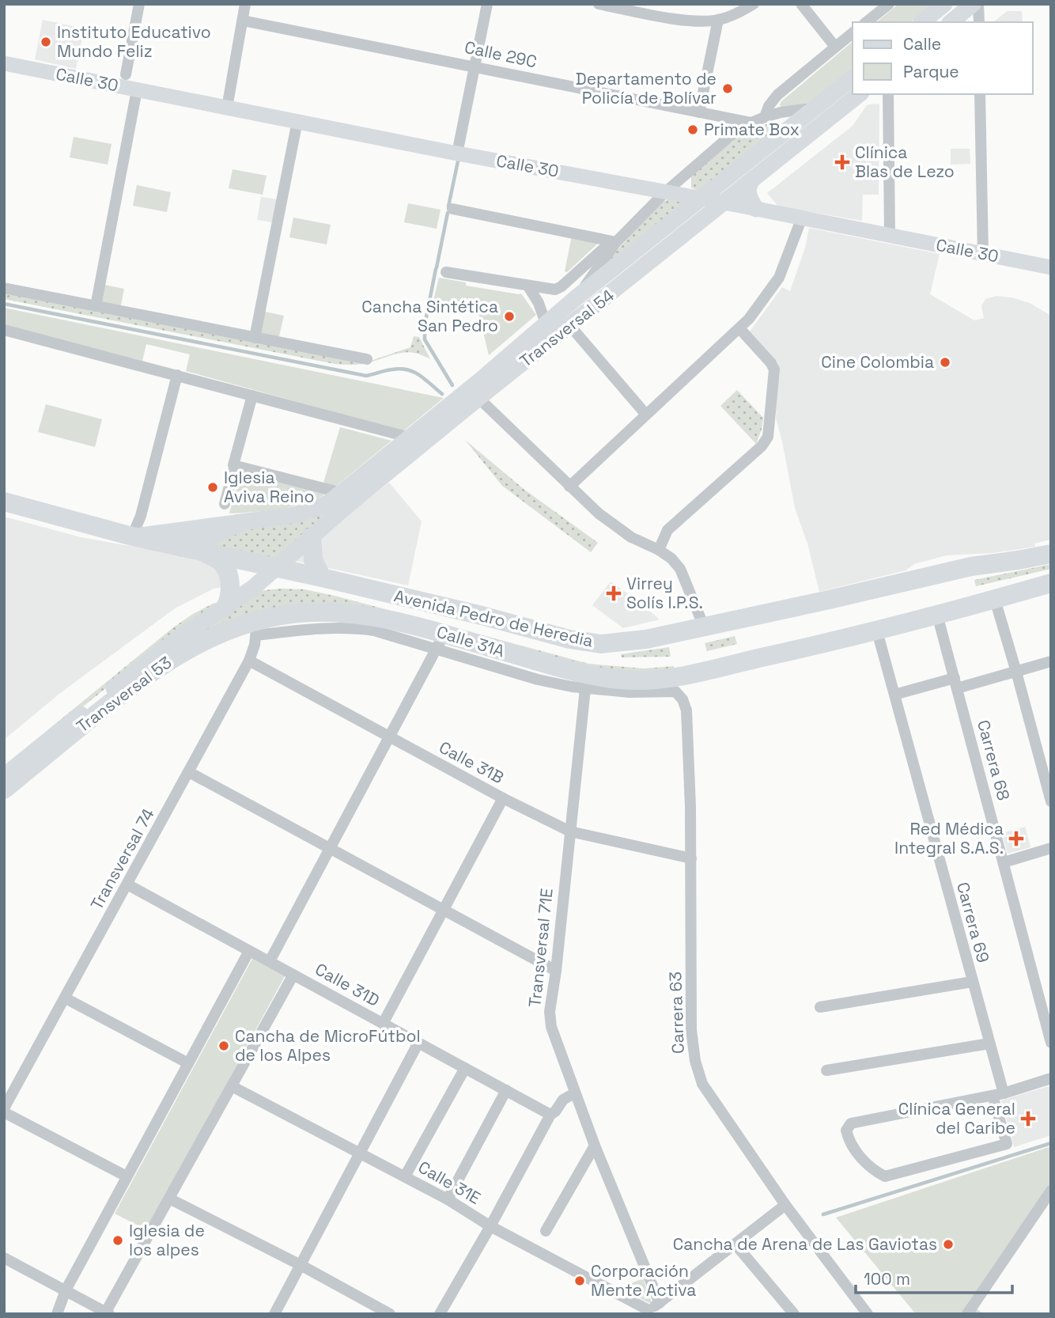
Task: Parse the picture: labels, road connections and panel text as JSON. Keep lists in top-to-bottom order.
{
  "streets": {
    "highway": ["Avenida Pedro de Heredia", "Transversal 53"],
    "main road": ["Transversal 54"],
    "street": [
      "Calle 29C",
      "Calle 30",
      "Carrera 68",
      "Calle 31B",
      "Transversal 74",
      "Carrera 69",
      "Transversal 71E",
      "Calle 31D",
      "Carrera 63",
      "Calle 31E"
    ]
  },
  "crossings": [
    ["Calle 29C", "Transversal 54"],
    ["Calle 30", "Transversal 54"],
    ["Transversal 54", "Avenida Pedro de Heredia"],
    ["Avenida Pedro de Heredia", "Transversal 53"],
    ["Avenida Pedro de Heredia", "Carrera 68"],
    ["Avenida Pedro de Heredia", "Transversal 74"],
    ["Avenida Pedro de Heredia", "Carrera 69"],
    ["Avenida Pedro de Heredia", "Transversal 71E"],
    ["Avenida Pedro de Heredia", "Carrera 63"],
    ["Transversal 53", "Transversal 74"],
    ["Calle 31B", "Transversal 74"],
    ["Calle 31B", "Transversal 71E"],
    ["Calle 31B", "Carrera 63"],
    ["Transversal 74", "Calle 31D"]
  ],
  "places": {
    "other": [
      "Instituto Educativo Mundo Feliz",
      "Departamento de Policía de Bolívar",
      "Primate Box",
      "Cancha Sintética San Pedro",
      "Cine Colombia",
      "Iglesia Aviva Reino",
      "Cancha de MicroFútbol de los Alpes",
      "Iglesia de los alpes",
      "Cancha de Arena de Las Gaviotas",
      "Corporación Mente Activa"
    ],
    "health": [
      "Clínica Blas de Lezo",
      "Virrey Solís I.P.S.",
      "Red Médica Integral S.A.S.",
      "Clínica General del Caribe"
    ]
  },
  "legend": ["Calle", "Parque"],
  "scale_bar": "100 m"
}
